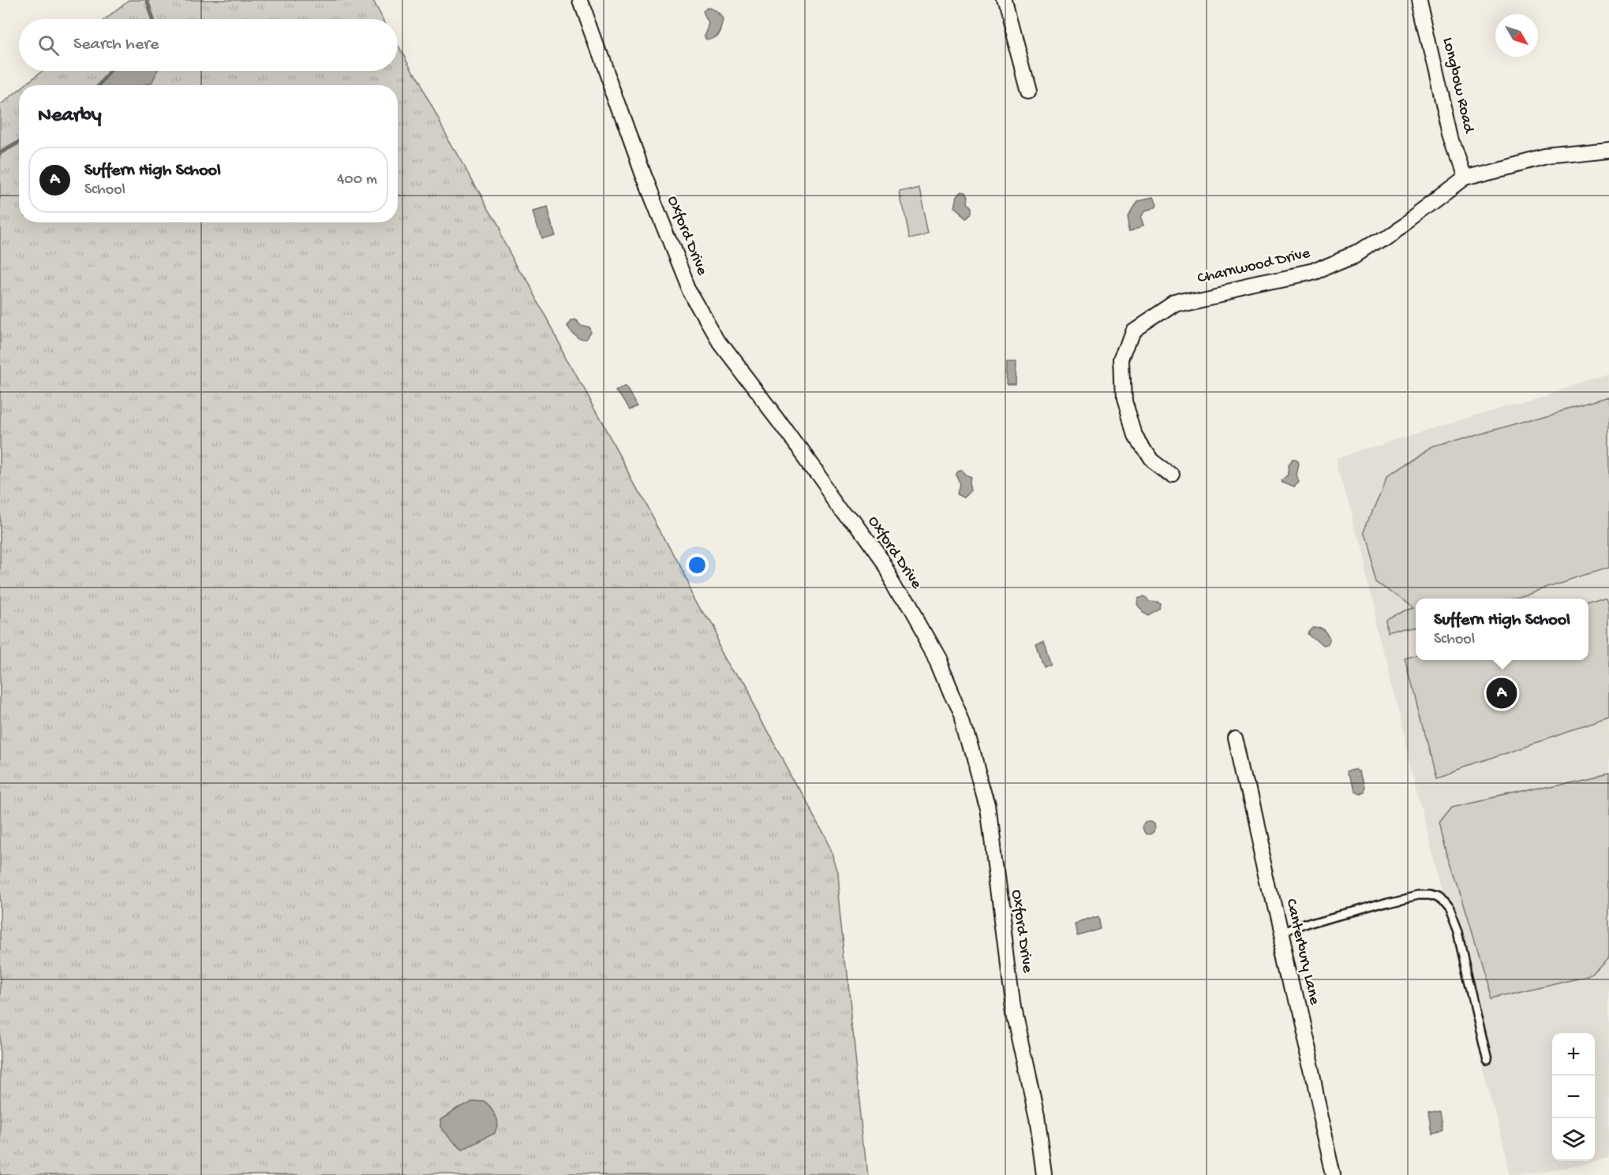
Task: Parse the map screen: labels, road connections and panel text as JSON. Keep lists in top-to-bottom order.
{
  "streets": {
    "street": [
      "Longbow Road",
      "Oxford Drive",
      "Charnwood Drive",
      "Canterbury Lane"
    ]
  },
  "crossings": [
    ["Longbow Road", "Charnwood Drive"]
  ],
  "north": "bottom right",
  "page": {
    "search": "Search here",
    "heading": "Nearby",
    "list": [
      {
        "mark": "A",
        "name": "Suffern High School",
        "note": "School",
        "value": "400 m"
      }
    ],
    "popup": ["Suffern High School", "School"],
    "pins": "A",
    "map_buttons": ["+", "−"]
  }
}
